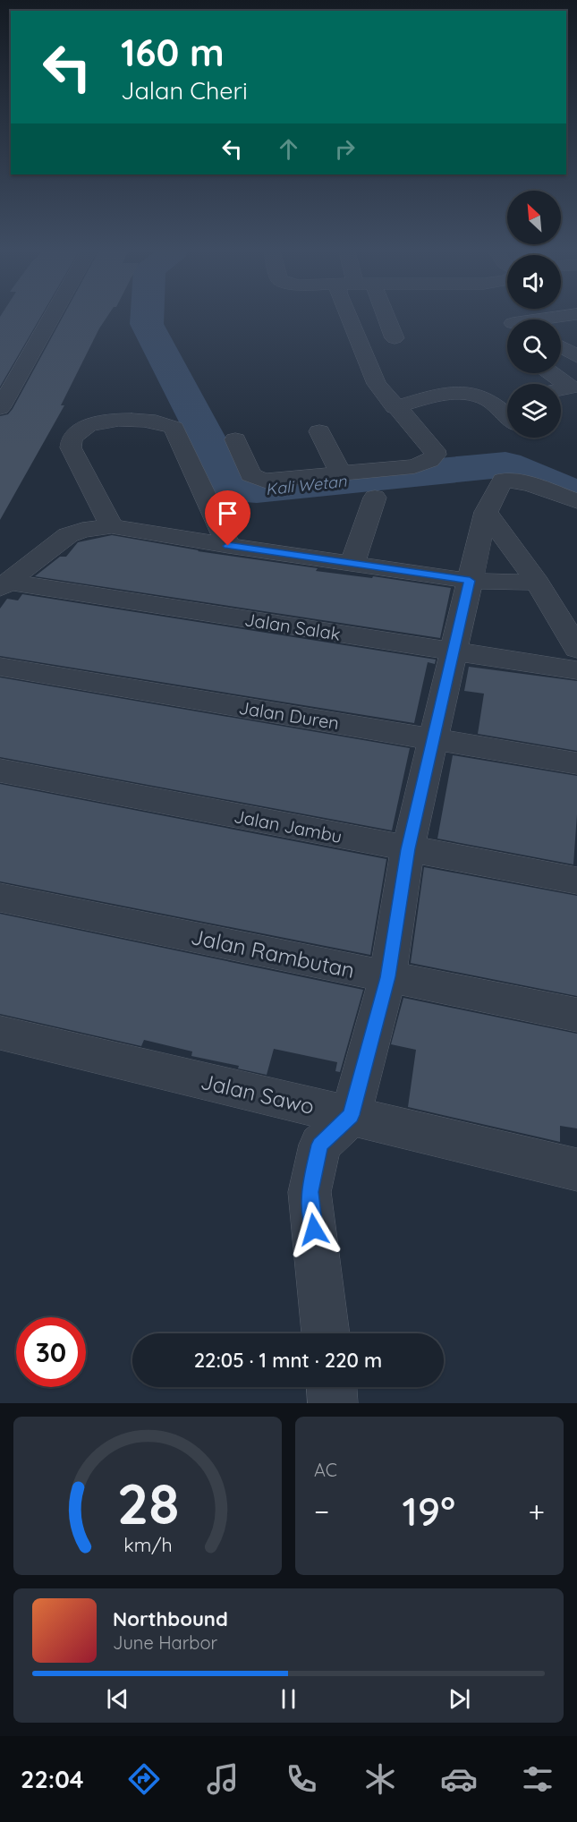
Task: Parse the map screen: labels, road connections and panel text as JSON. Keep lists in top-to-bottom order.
{
  "streets": {
    "street": [
      "Jalan Salak",
      "Jalan Duren",
      "Jalan Jambu",
      "Jalan Rambutan",
      "Jalan Sawo"
    ]
  },
  "water": ["Kali Wetan"],
  "north": "top left",
  "page": {
    "turn": ["160 m", "Jalan Cheri"],
    "limit": "30",
    "trip": "22:05 · 1 mnt · 220 m",
    "tile": "AC",
    "heat": ["−", "19°", "+"],
    "song": ["Northbound", "June Harbor"],
    "tabs": "22:04",
    "gauge": ["28", "km/h"]
  }
}
